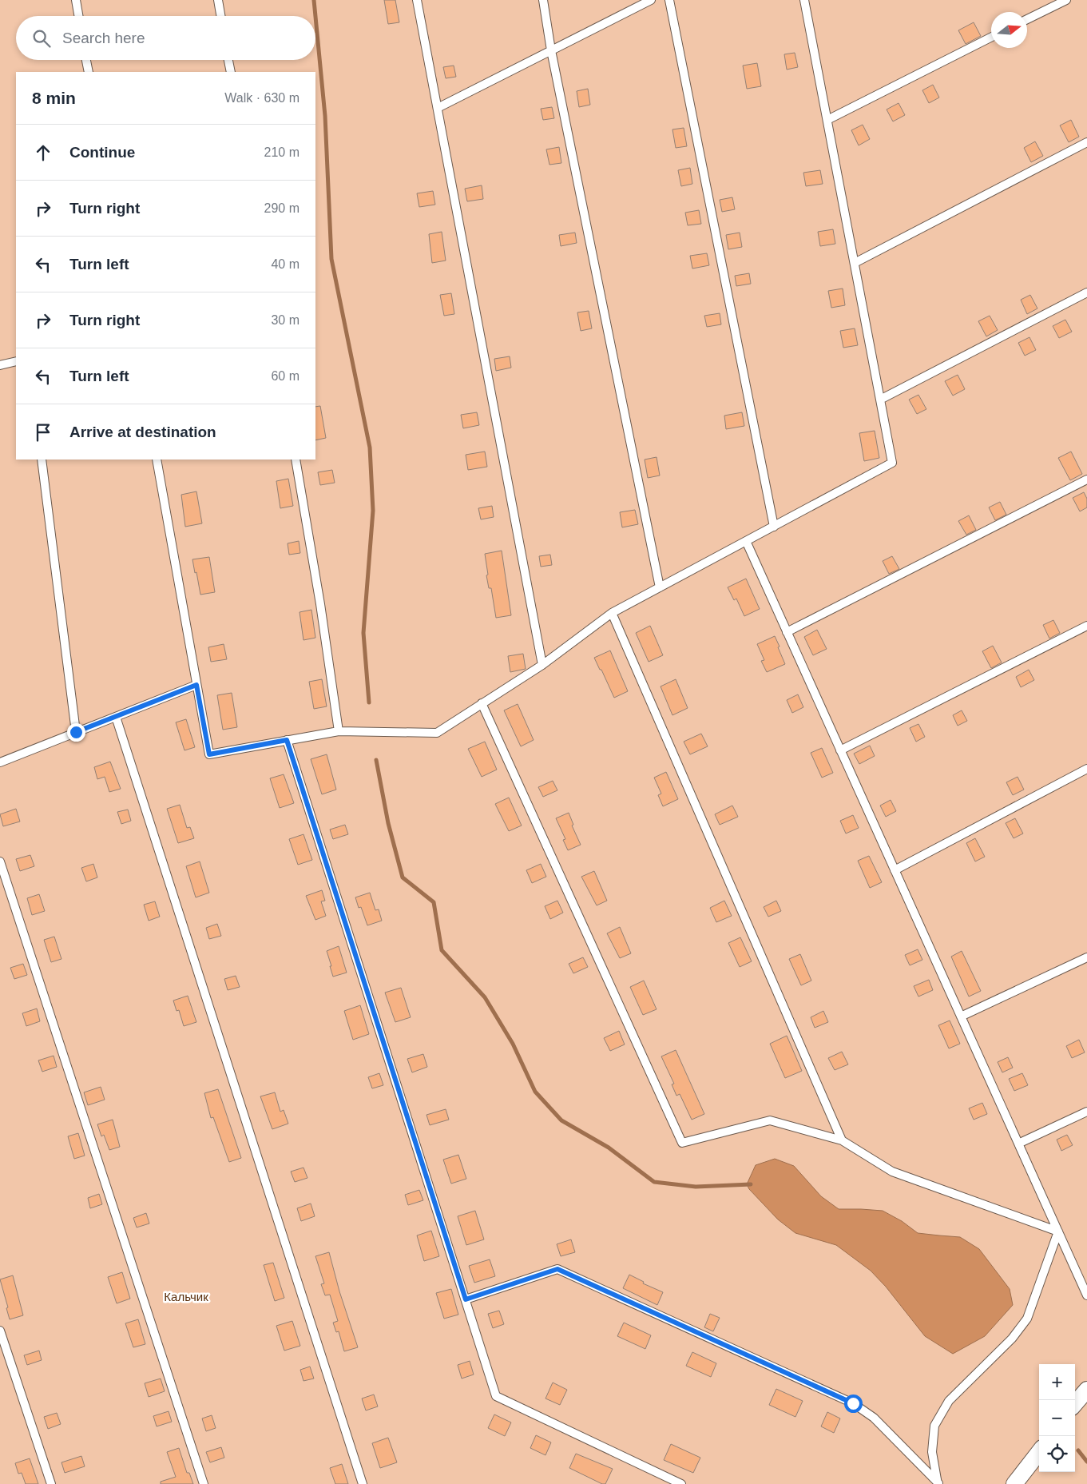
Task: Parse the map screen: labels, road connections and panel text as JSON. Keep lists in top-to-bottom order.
{
  "parks": ["Кальчик"],
  "north": "right",
  "page": {
    "search": "Search here",
    "heading": ["8 min", "Walk · 630 m"],
    "list": [
      ["Continue", "210 m"],
      ["Turn right", "290 m"],
      ["Turn left", "40 m"],
      ["Turn right", "30 m"],
      ["Turn left", "60 m"],
      "Arrive at destination"
    ],
    "map_buttons": ["+", "−"]
  }
}
